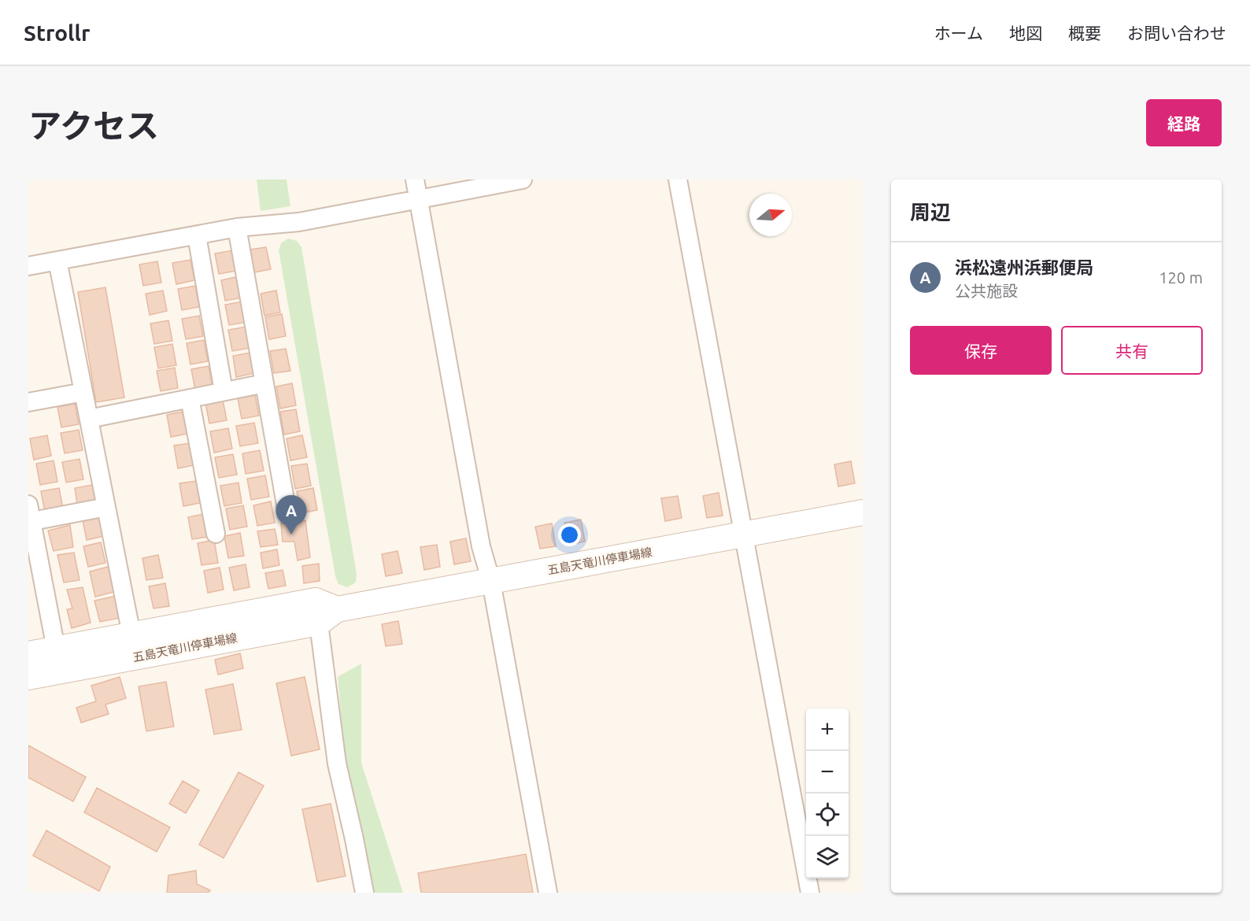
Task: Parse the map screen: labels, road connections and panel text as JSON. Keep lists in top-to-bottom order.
{
  "streets": {
    "main road": ["五島天竜川停車場線"]
  },
  "north": "right",
  "page": {
    "header": "Strollr",
    "nav": [
      "ホーム",
      "地図",
      "概要",
      "お問い合わせ"
    ],
    "title": "アクセス",
    "buttons": [
      "経路",
      ["保存", "共有"]
    ],
    "heading": "周辺",
    "list": [
      {
        "mark": "A",
        "name": "浜松遠州浜郵便局",
        "note": "公共施設",
        "value": "120 m"
      }
    ],
    "pins": "A",
    "map_buttons": ["+", "−"]
  }
}
